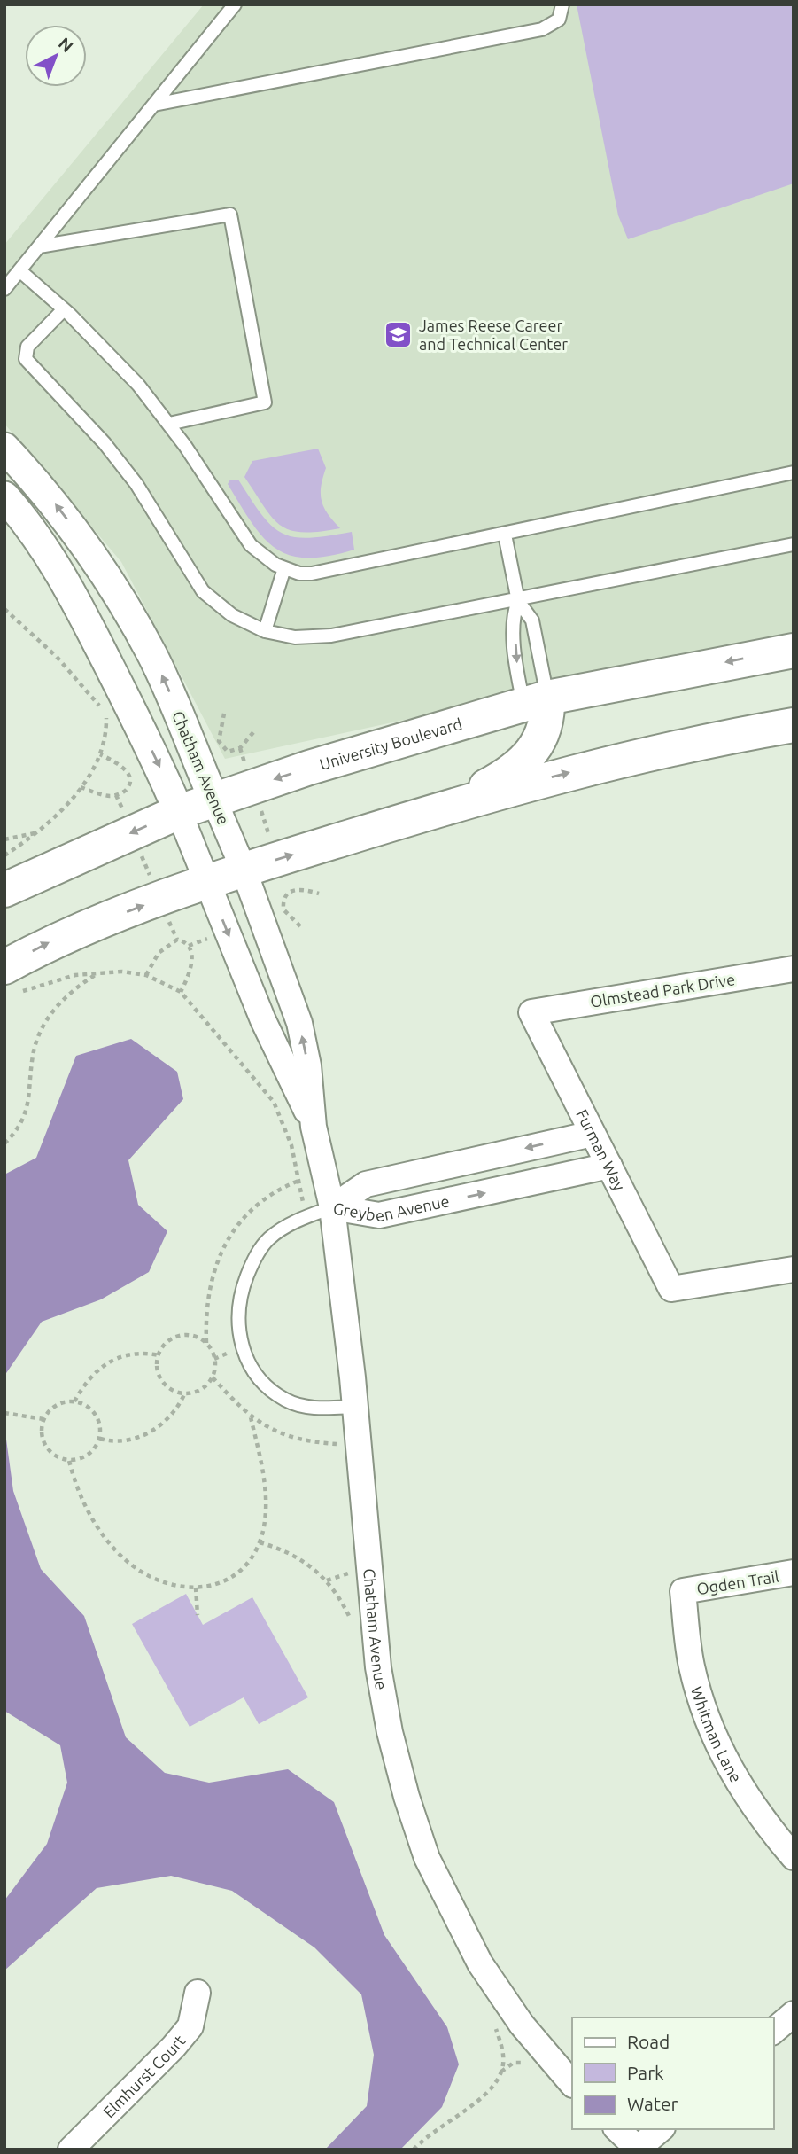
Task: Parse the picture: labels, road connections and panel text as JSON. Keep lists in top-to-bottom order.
{
  "streets": {
    "main road": ["University Boulevard"],
    "street": [
      "Chatham Avenue",
      "Olmstead Park Drive",
      "Furman Way",
      "Greyben Avenue",
      "Ogden Trail",
      "Whitman Lane",
      "Elmhurst Court"
    ]
  },
  "crossings": [
    ["University Boulevard", "Chatham Avenue"],
    ["Chatham Avenue", "Greyben Avenue"],
    ["Olmstead Park Drive", "Furman Way"],
    ["Furman Way", "Greyben Avenue"],
    ["Ogden Trail", "Whitman Lane"]
  ],
  "places": {
    "school or university": ["James Reese Career and Technical Center"]
  },
  "legend": ["Road", "Park", "Water"],
  "north": "top right"
}
